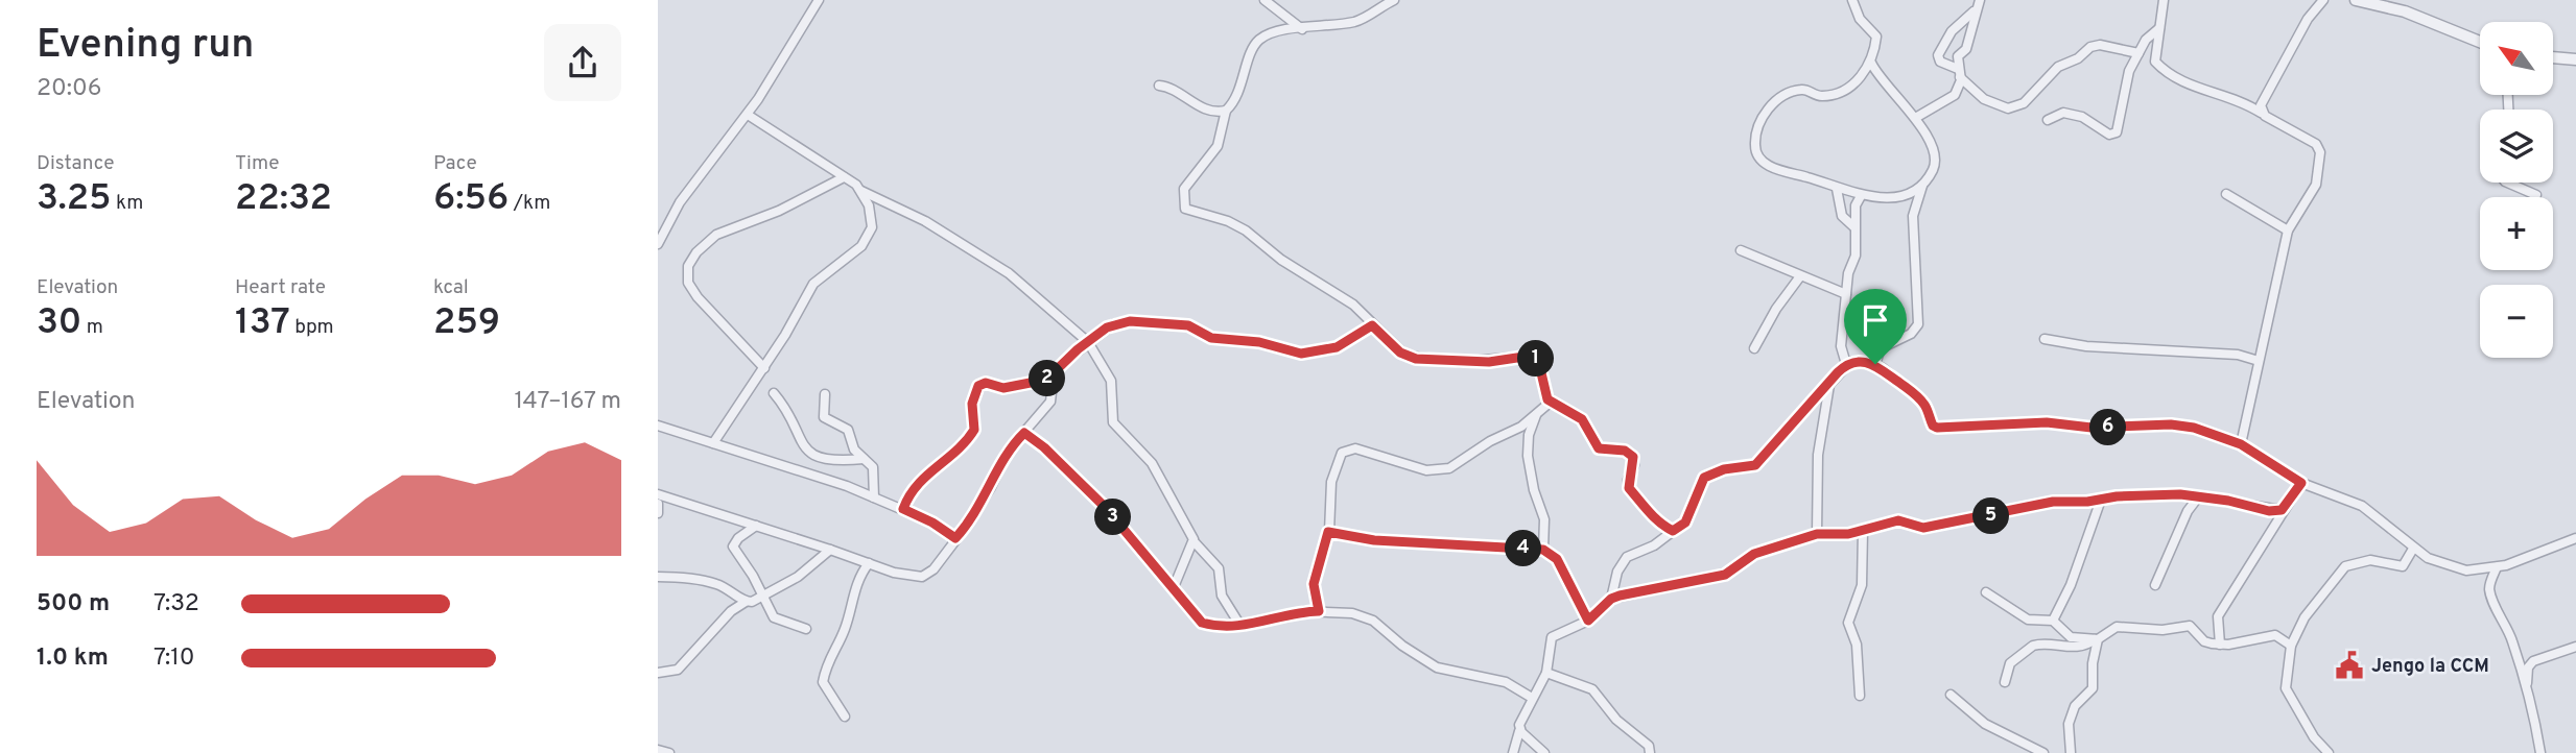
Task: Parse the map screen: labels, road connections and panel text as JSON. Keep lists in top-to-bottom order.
{
  "places": {
    "public building": ["Jengo la CCM"]
  },
  "north": "top left",
  "page": {
    "heading": ["Evening run", "20:06"],
    "map_buttons": ["+", "−"],
    "stats": [
      ["Distance", "3.25 km"],
      ["Time", "22:32"],
      ["Pace", "6:56 /km"],
      ["Elevation", "30 m"],
      ["Heart rate", "137 bpm"],
      ["kcal", "259"]
    ],
    "pins": [
      "1",
      "2",
      "6",
      "5",
      "3",
      "4"
    ],
    "chart": ["Elevation", "147–167 m"],
    "list": [
      {
        "name": "500 m",
        "note": "7:32"
      },
      {
        "name": "1.0 km",
        "note": "7:10"
      }
    ]
  }
}
